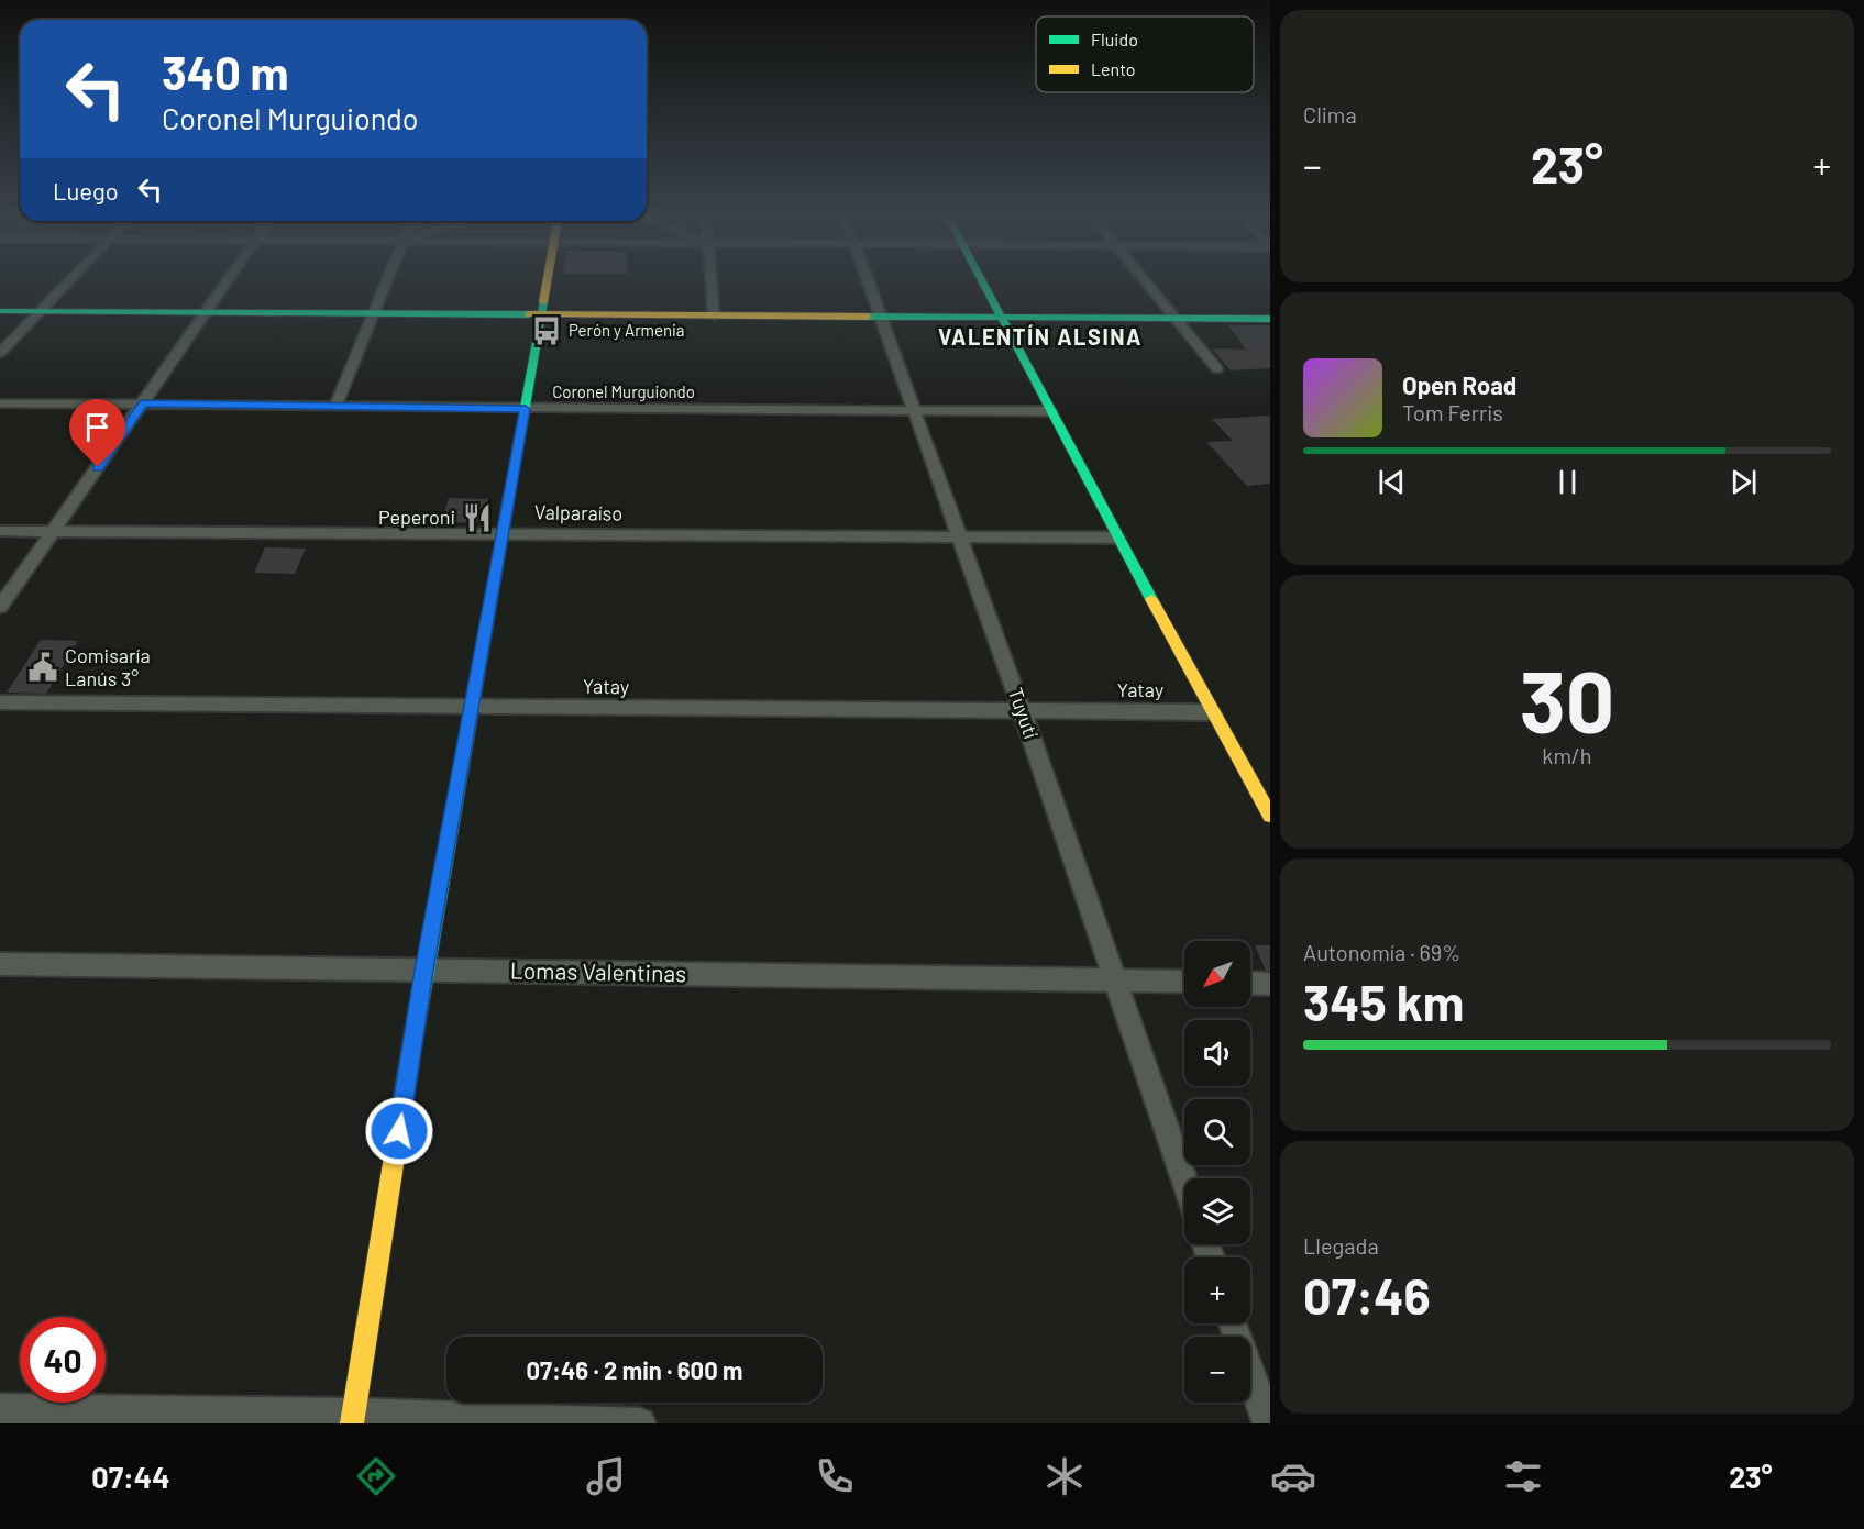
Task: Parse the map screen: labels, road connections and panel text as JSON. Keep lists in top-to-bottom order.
{
  "streets": {
    "street": [
      "Coronel Murguiondo",
      "Valparaíso",
      "Yatay",
      "Tuyutí",
      "Lomas Valentinas"
    ]
  },
  "crossings": [
    ["Coronel Murguiondo", "Tuyutí"],
    ["Valparaíso", "Tuyutí"],
    ["Yatay", "Tuyutí"],
    ["Tuyutí", "Lomas Valentinas"]
  ],
  "districts": ["VALENTÍN ALSINA"],
  "places": {
    "bus stop": ["Perón y Armenia"],
    "restaurant": ["Peperoni"],
    "public building": ["Comisaría Lanús 3°"]
  },
  "legend": ["Fluido", "Lento"],
  "north": "bottom left",
  "page": {
    "tile": [
      "Clima",
      ["30", "km/h"],
      ["Autonomía · 69%", "345 km"],
      ["Llegada", "07:46"]
    ],
    "turn": ["340 m", "Coronel Murguiondo"],
    "heat": ["−", "23°", "+"],
    "then": "Luego",
    "song": ["Open Road", "Tom Ferris"],
    "map_buttons": ["+", "−"],
    "limit": "40",
    "trip": "07:46 · 2 min · 600 m",
    "tabs": ["07:44", "23°"]
  }
}
